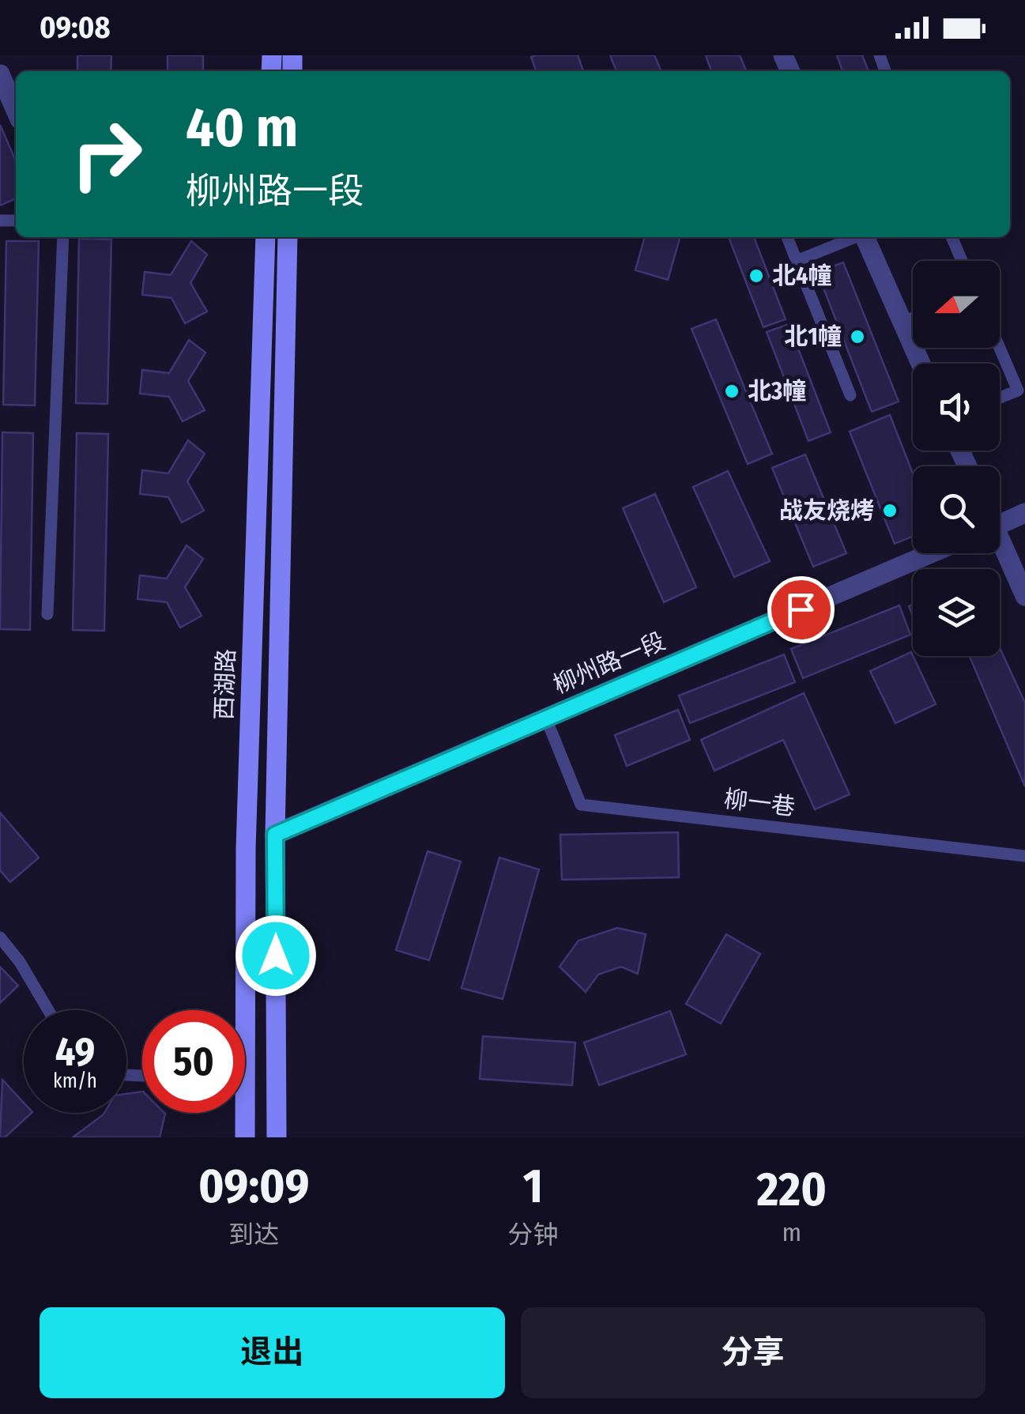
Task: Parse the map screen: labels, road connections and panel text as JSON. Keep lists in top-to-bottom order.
{
  "streets": {
    "main road": ["西湖路"],
    "street": ["柳州路一段"],
    "lane": ["柳一巷"]
  },
  "crossings": [
    ["柳州路一段", "柳一巷"]
  ],
  "places": [
    "北4幢",
    "北1幢",
    "北3幢",
    "战友烧烤"
  ],
  "north": "left",
  "page": {
    "status": "09:08",
    "turn": ["40 m", "柳州路一段"],
    "speed": "49 km/h",
    "limit": "50",
    "eta": [
      "09:09",
      "到达",
      "1",
      "分钟",
      "220",
      "m"
    ],
    "buttons": ["退出", "分享"]
  }
}
